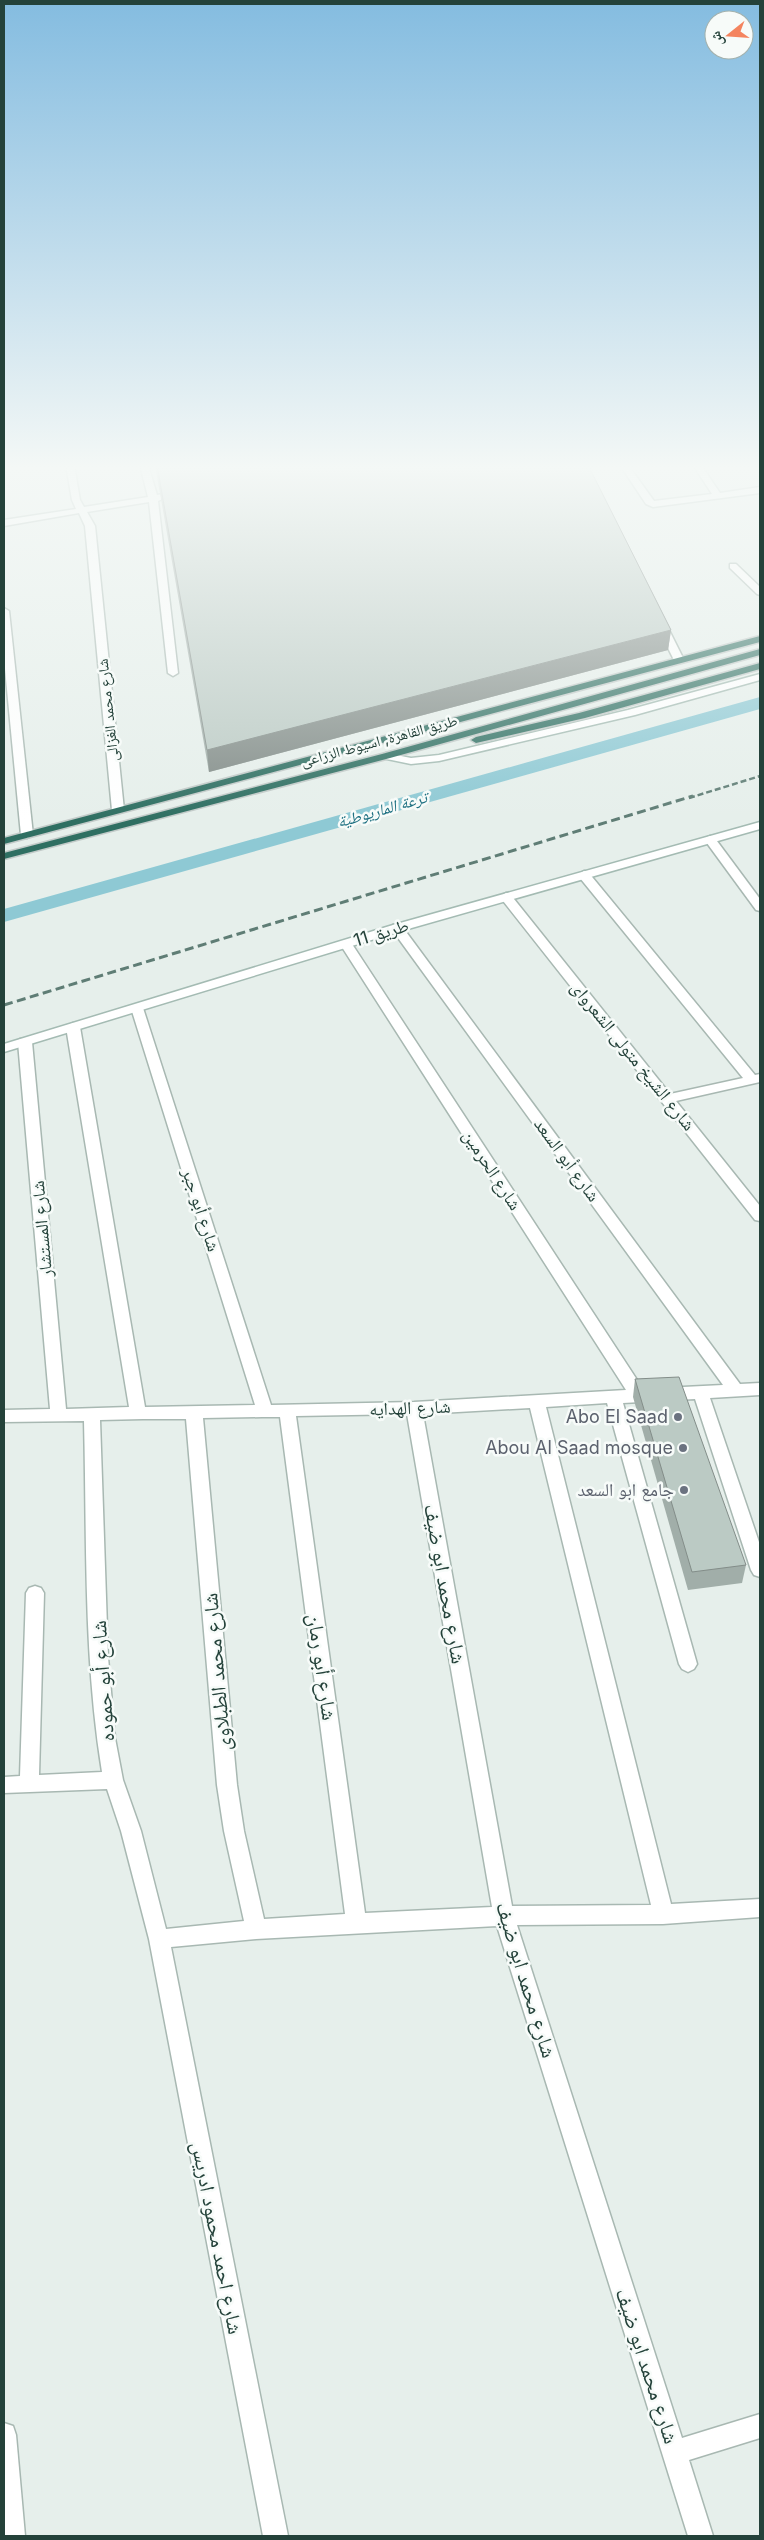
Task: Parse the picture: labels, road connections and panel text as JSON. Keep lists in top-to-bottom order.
{
  "streets": {
    "highway": ["طريق القاهرة, اسيوط الزراعى"],
    "street": [
      "شارع محمد الغزالى",
      "طريق 11",
      "شارع الشيخ متولى الشعرواى",
      "شارع أبو السعد",
      "شارع الحرمين",
      "شارع أبو جبر",
      "شارع المستشار",
      "شارع الهدايه",
      "شارع محمد ابو ضيف",
      "شارع أبو رمان",
      "شارع محمد الطبلاوى",
      "شارع أبو حموده",
      "شارع احمد محمود ادريس"
    ]
  },
  "crossings": [
    ["شارع محمد الغزالى", "طريق القاهرة, اسيوط الزراعى"],
    ["طريق 11", "شارع الشيخ متولى الشعرواى"],
    ["طريق 11", "شارع أبو السعد"],
    ["طريق 11", "شارع الحرمين"],
    ["طريق 11", "شارع أبو جبر"],
    ["طريق 11", "شارع المستشار"],
    ["شارع أبو السعد", "شارع الهدايه"],
    ["شارع الحرمين", "شارع الهدايه"],
    ["شارع أبو جبر", "شارع الهدايه"],
    ["شارع المستشار", "شارع الهدايه"],
    ["شارع الهدايه", "شارع محمد ابو ضيف"],
    ["شارع الهدايه", "شارع أبو رمان"],
    ["شارع الهدايه", "شارع محمد الطبلاوى"],
    ["شارع الهدايه", "شارع أبو حموده"],
    ["شارع أبو حموده", "شارع احمد محمود ادريس"]
  ],
  "water": ["ترعة الماريوطية"],
  "places": ["Abo El Saad", "Abou Al Saad mosque", "جامع ابو السعد"],
  "north": "left"
}
